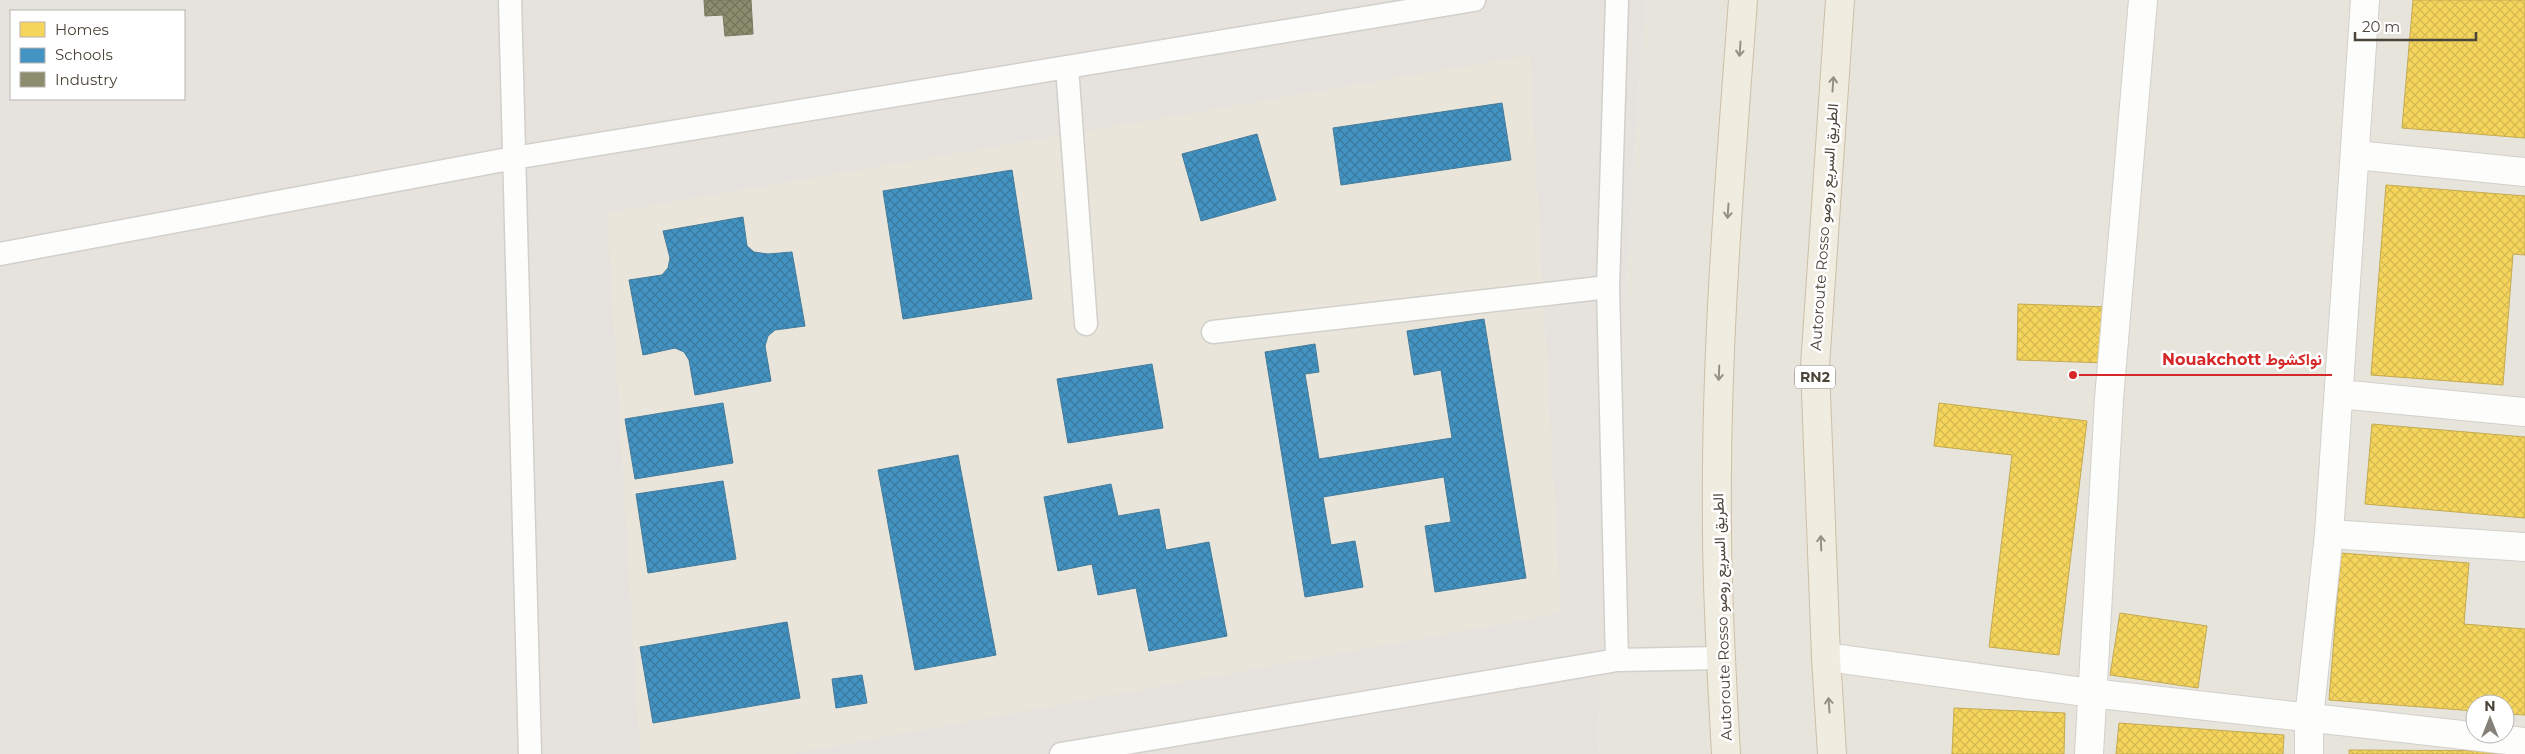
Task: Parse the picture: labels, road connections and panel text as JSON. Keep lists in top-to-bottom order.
{
  "streets": {
    "highway": ["Autoroute Rosso الطريق السريع روصو", "RN2"]
  },
  "places": ["Nouakchott نواكشوط"],
  "legend": ["Homes", "Schools", "Industry"],
  "scale_bar": "20 m",
  "north": "top"
}
